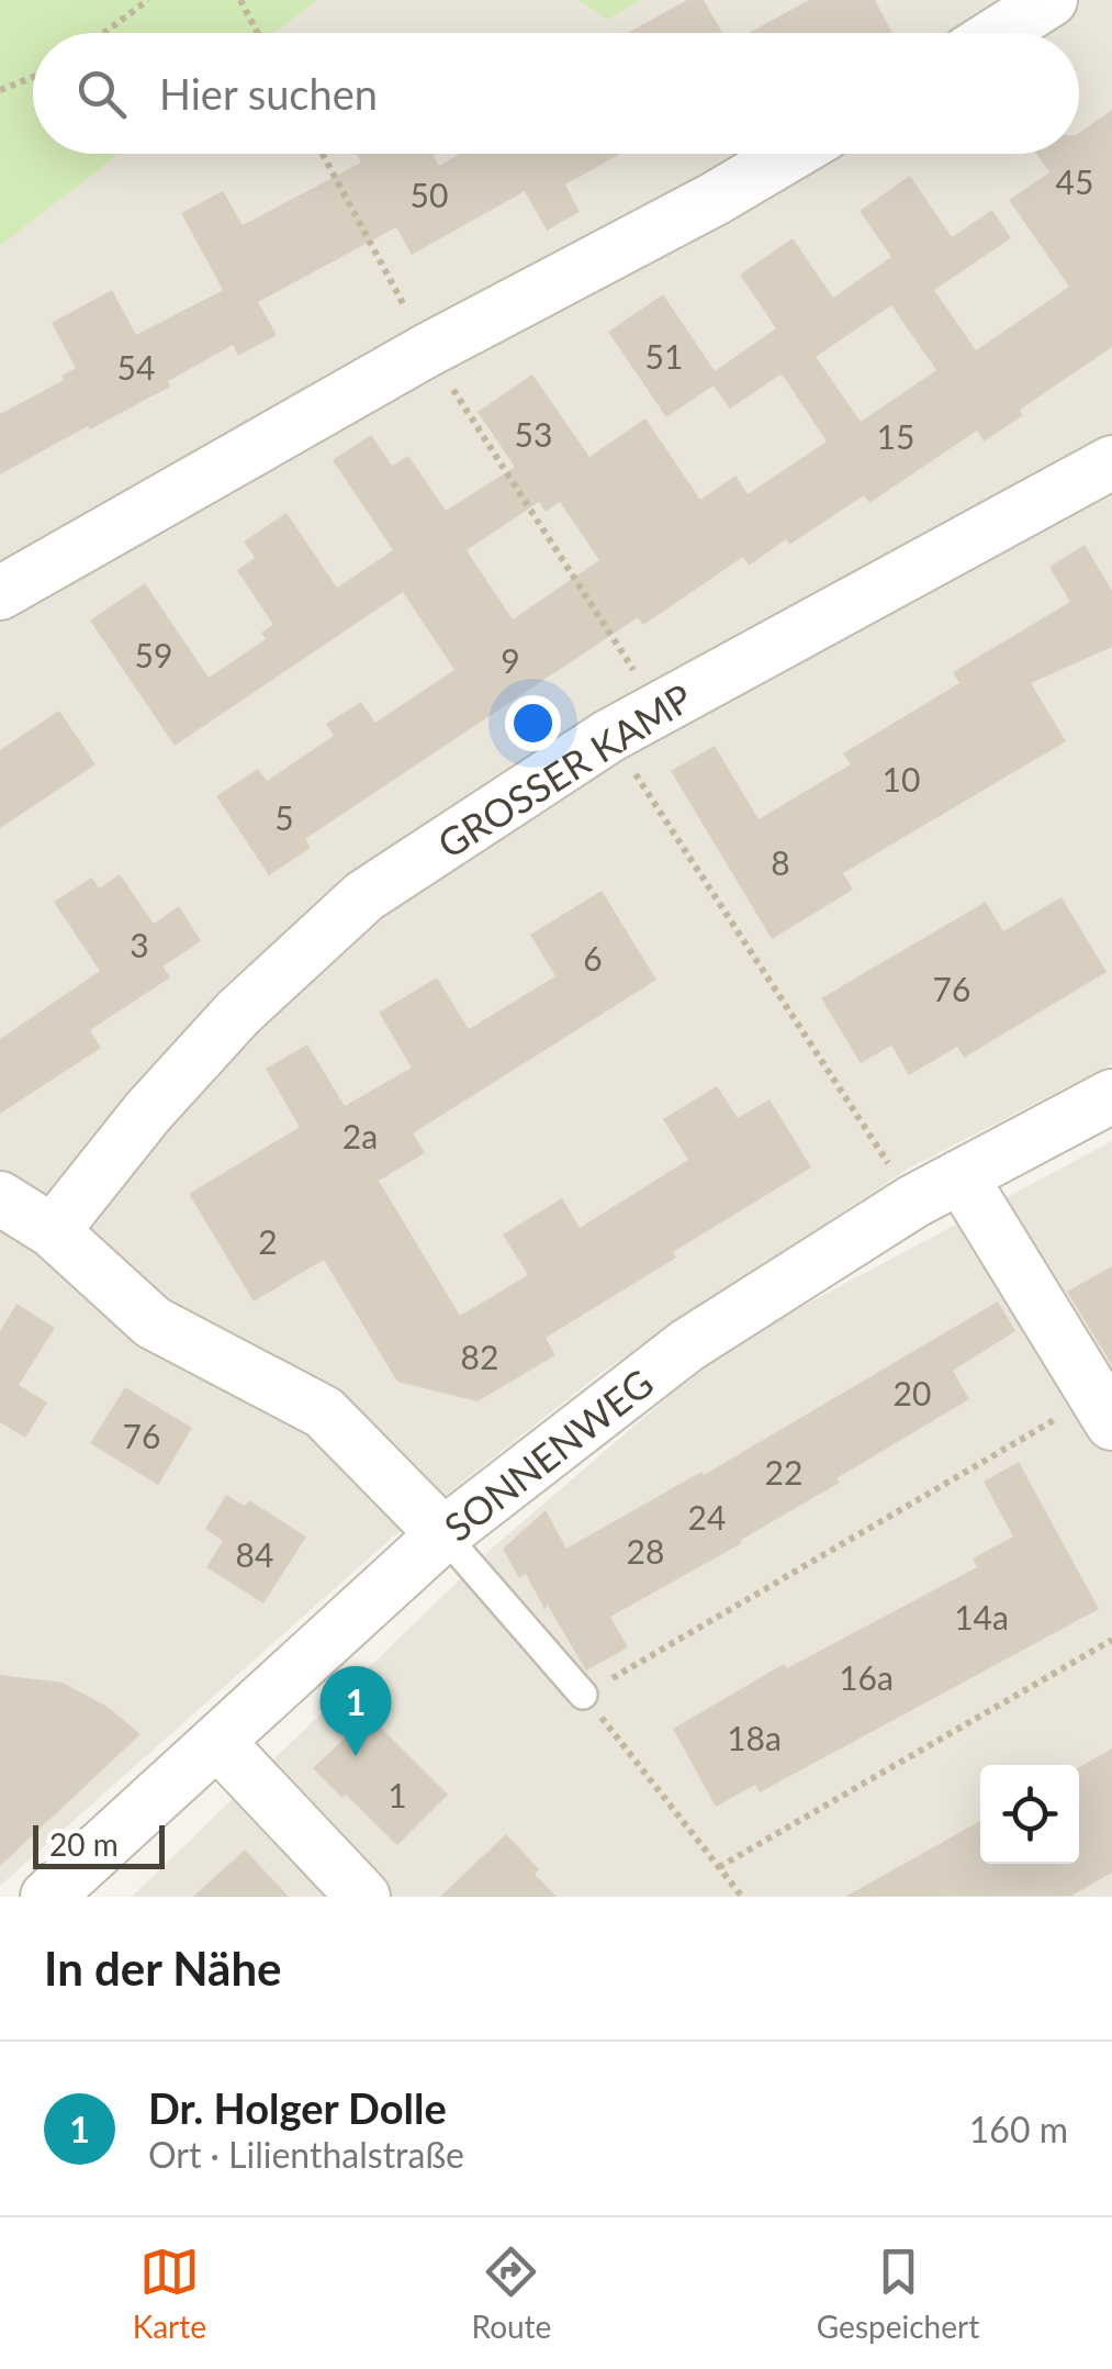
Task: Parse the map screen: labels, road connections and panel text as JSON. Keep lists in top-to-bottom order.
{
  "streets": {
    "street": ["GROSSER KAMP", "SONNENWEG"]
  },
  "house_numbers": [
    "45",
    "50",
    "51",
    "54",
    "53",
    "15",
    "59",
    "9",
    "10",
    "5",
    "8",
    "3",
    "6",
    "76",
    "2a",
    "2",
    "82",
    "20",
    "76",
    "22",
    "24",
    "28",
    "84",
    "14a",
    "16a",
    "18a",
    "1"
  ],
  "scale_bar": "20 m",
  "page": {
    "search": "Hier suchen",
    "pins": "1",
    "scale": "20 m",
    "heading": "In der Nähe",
    "list": [
      {
        "mark": "1",
        "name": "Dr. Holger Dolle",
        "note": "Ort · Lilienthalstraße",
        "value": "160 m"
      }
    ],
    "nav": ["Karte", "Route", "Gespeichert"]
  }
}
